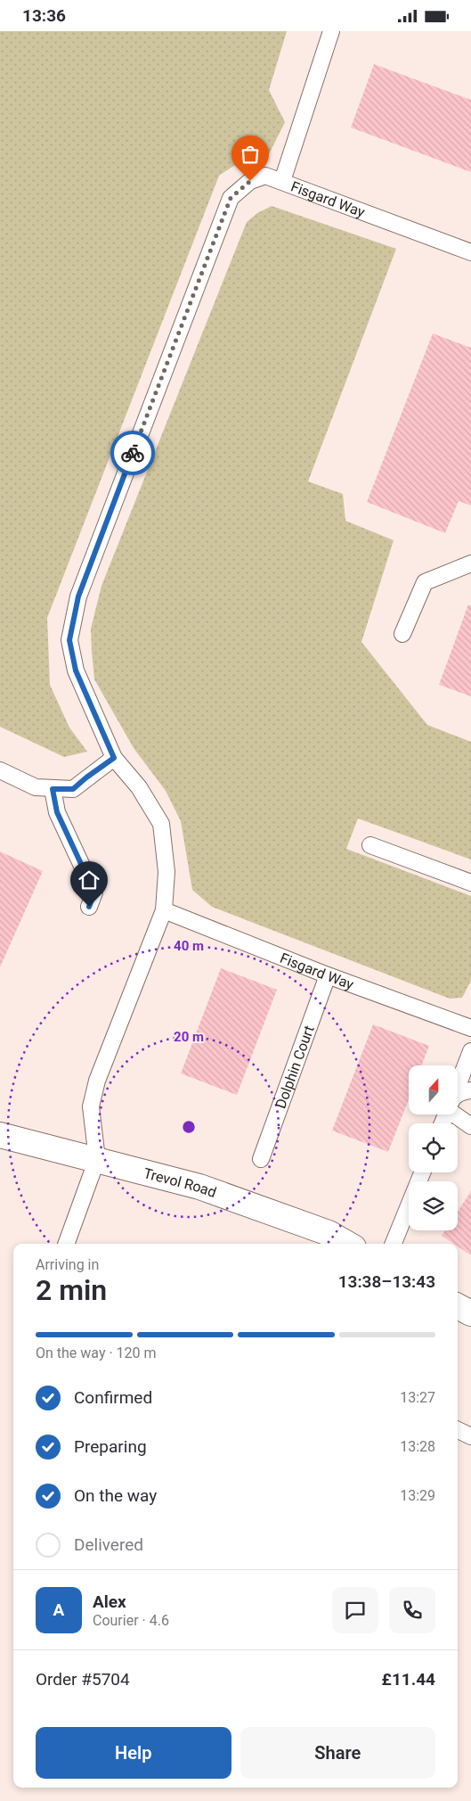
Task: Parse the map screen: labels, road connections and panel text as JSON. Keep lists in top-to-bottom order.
{
  "streets": {
    "street": ["Trevol Road"],
    "lane": ["Fisgard Way", "Dolphin Court"]
  },
  "crossings": [
    ["Fisgard Way", "Dolphin Court"],
    ["Fisgard Way", "Trevol Road"]
  ],
  "north": "top",
  "page": {
    "status": "13:36",
    "heading": ["2 min", "Arriving in", "13:38–13:43"],
    "panel": [
      "Alex",
      "Courier · 4.6",
      "Order #5704",
      "£11.44"
    ],
    "bar": "On the way · 120 m",
    "list": [
      ["Confirmed", "13:27"],
      ["Preparing", "13:28"],
      ["On the way", "13:29"],
      "Delivered"
    ],
    "round": "A",
    "buttons": ["Help", "Share"]
  },
  "rings": ["40 m", "20 m"]
}
